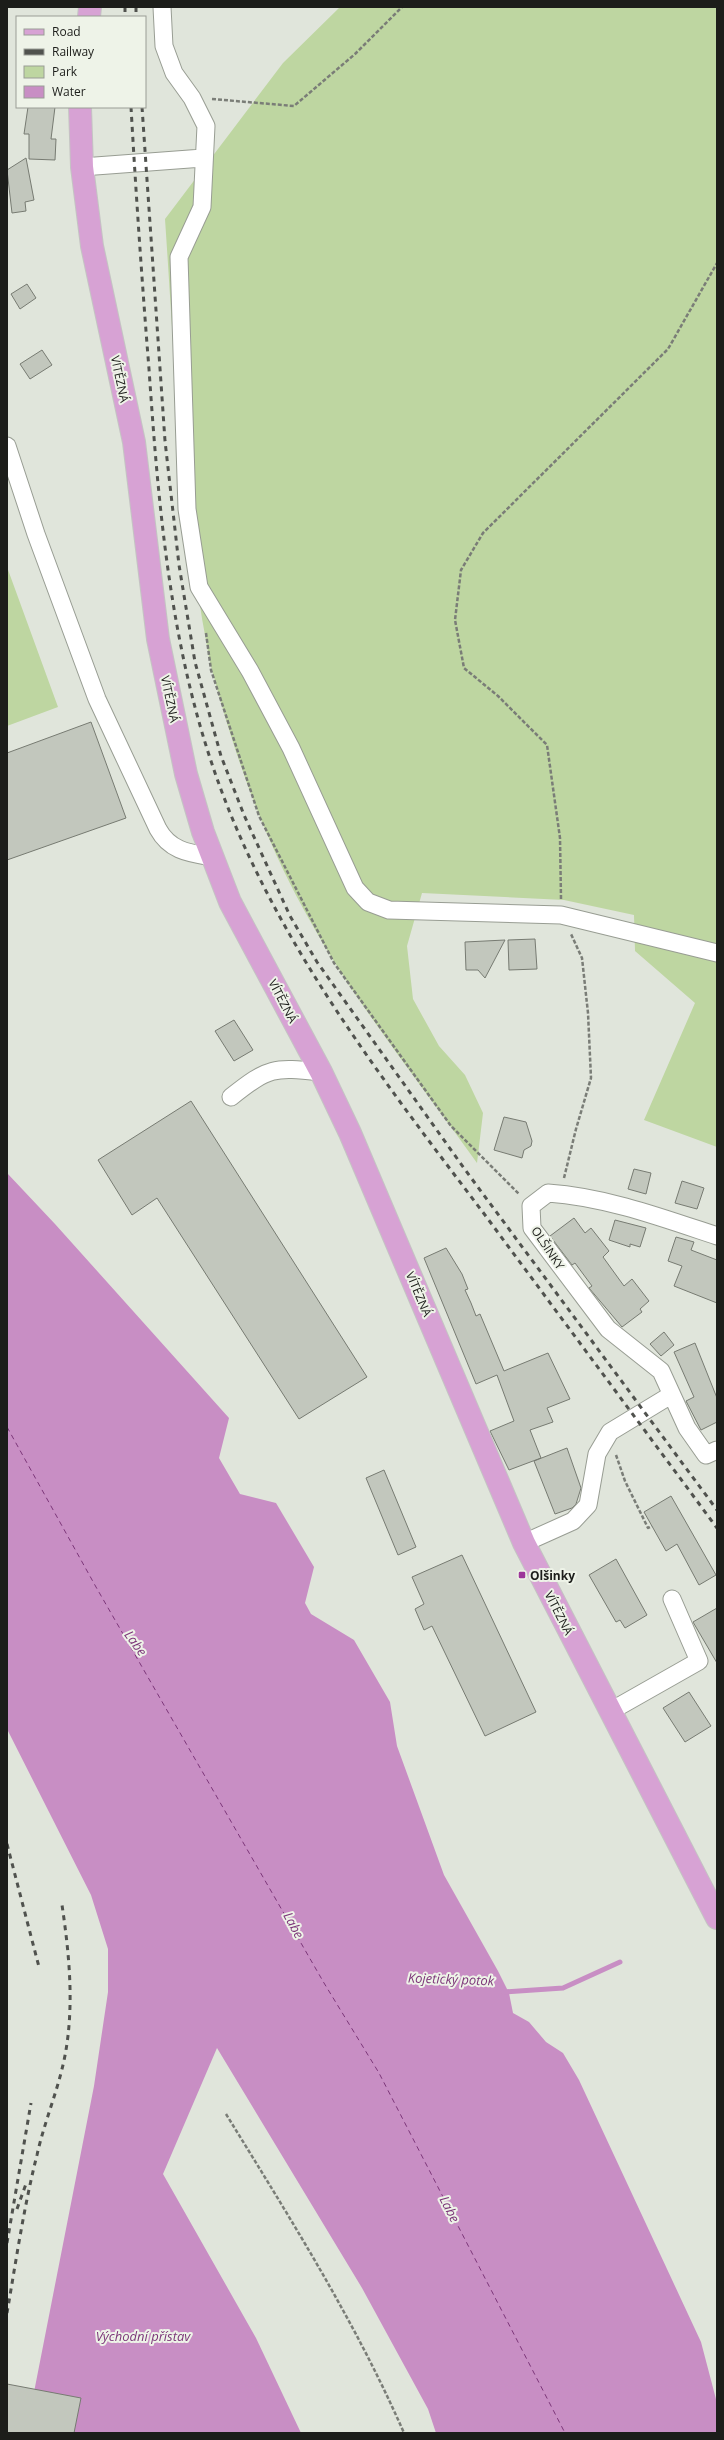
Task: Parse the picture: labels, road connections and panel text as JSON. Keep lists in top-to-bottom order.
{
  "streets": {
    "main road": ["VÍTĚZNÁ"],
    "street": ["OLŠINKY"]
  },
  "water": ["Labe", "Kojetický potok", "Východní přístav"],
  "places": {
    "transit": ["Olšinky"]
  },
  "legend": [
    "Road",
    "Railway",
    "Park",
    "Water"
  ]
}
